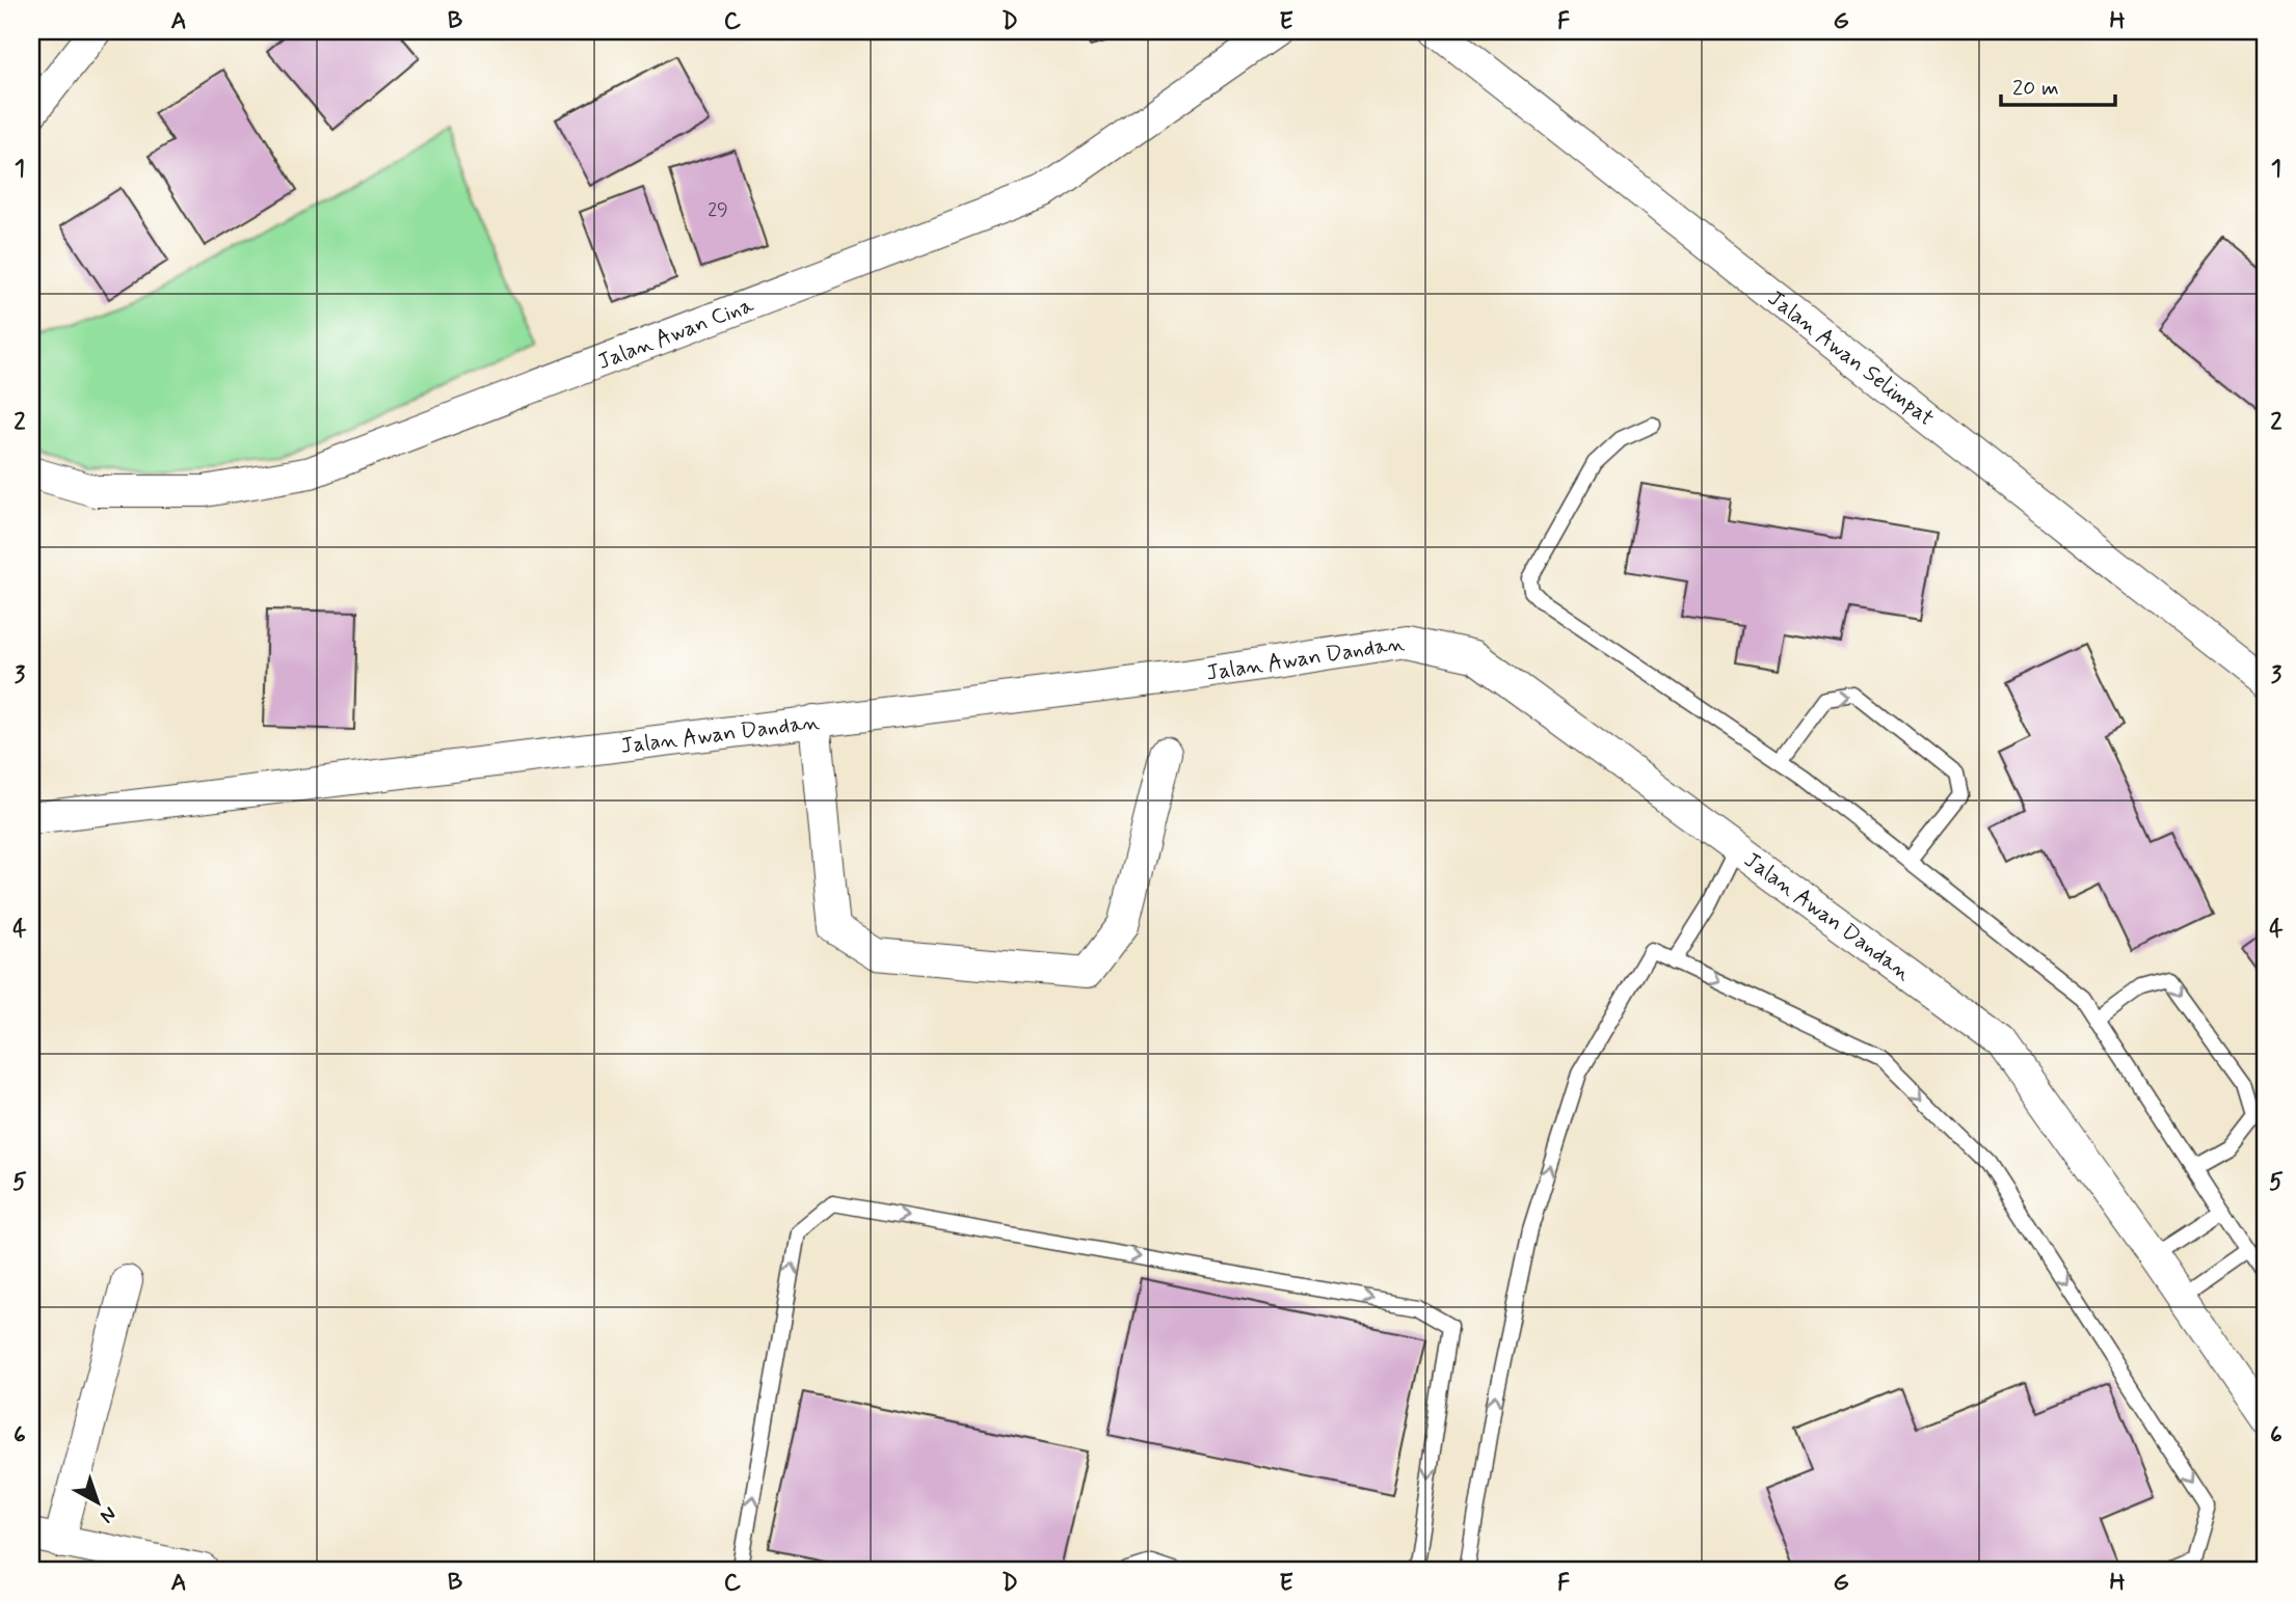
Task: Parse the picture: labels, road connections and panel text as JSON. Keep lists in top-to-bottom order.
{
  "streets": {
    "street": ["Jalan Awan Cina", "Jalan Awan Selimpat", "Jalan Awan Dandan"]
  },
  "house_numbers": ["29"],
  "scale_bar": "20 m",
  "north": "bottom right",
  "grid": {
    "columns": [
      "A",
      "B",
      "C",
      "D",
      "E",
      "F",
      "G",
      "H"
    ],
    "rows": [
      "1",
      "2",
      "3",
      "4",
      "5",
      "6"
    ]
  }
}
